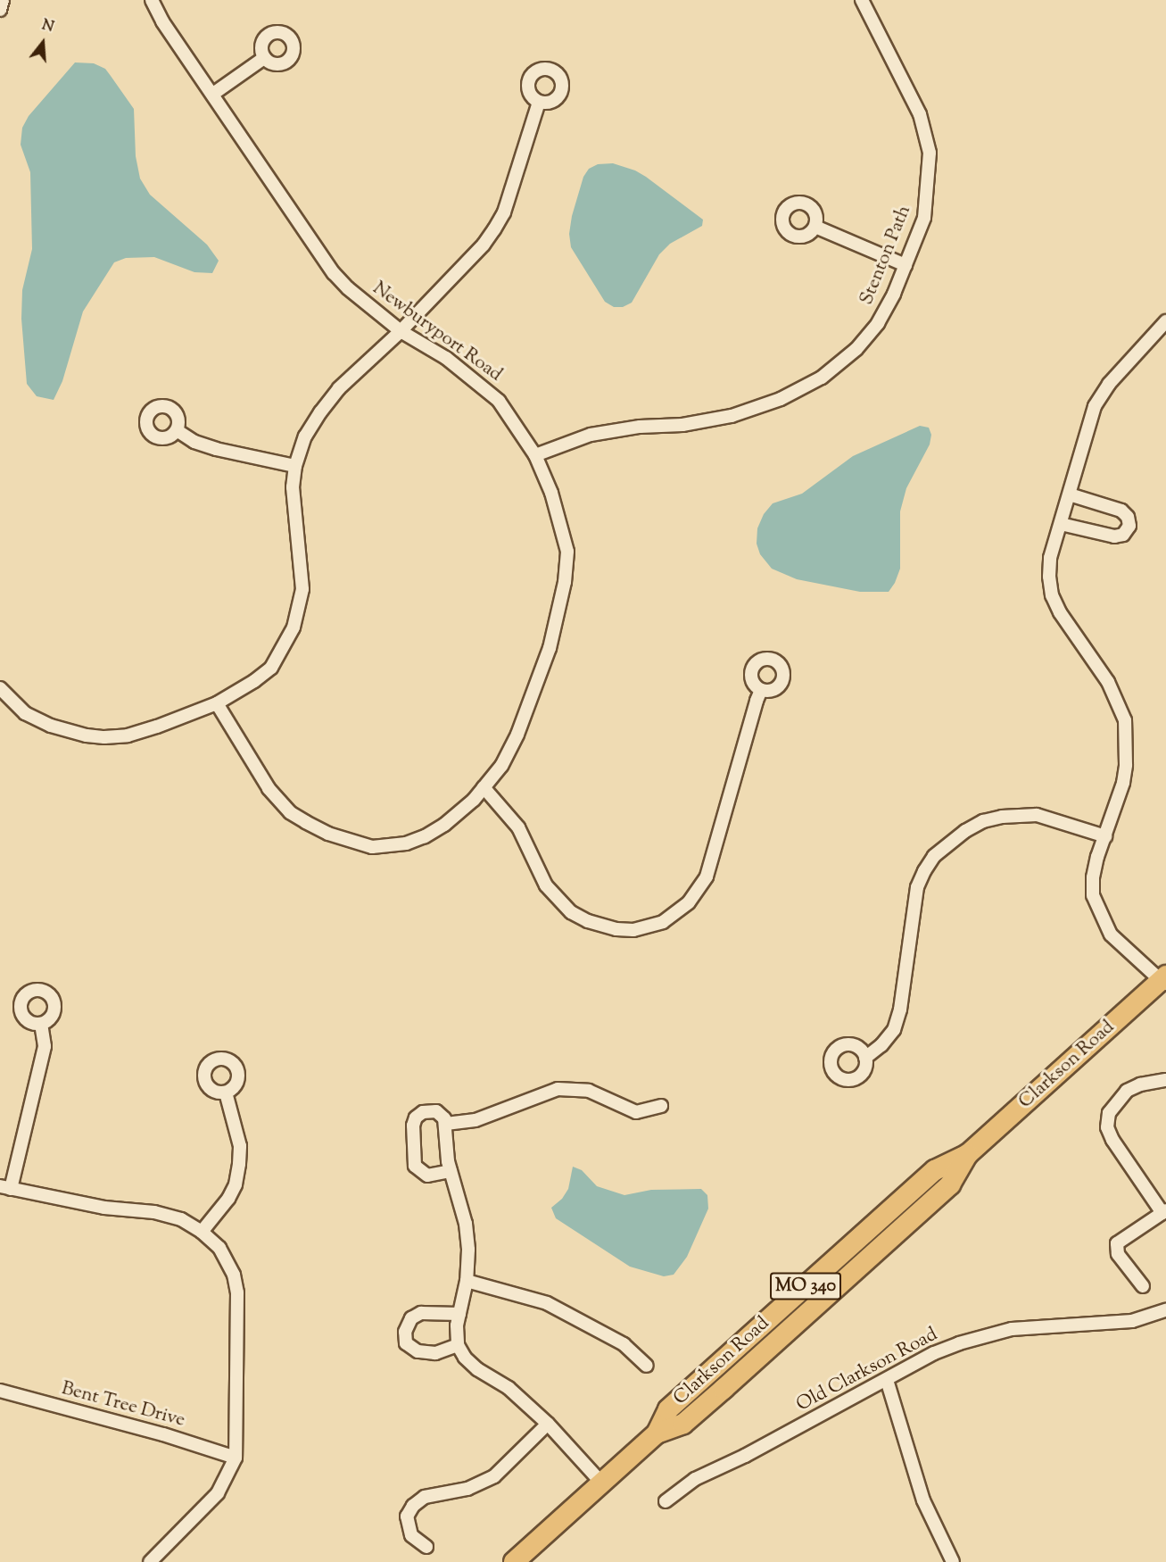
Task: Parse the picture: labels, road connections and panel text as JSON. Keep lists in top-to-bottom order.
{
  "streets": {
    "main road": ["Clarkson Road", "MO 340"],
    "street": [
      "Stenton Path",
      "Newburyport Road",
      "Old Clarkson Road",
      "Bent Tree Drive"
    ]
  },
  "crossings": [
    ["Stenton Path", "Newburyport Road"]
  ],
  "north": "top"
}
